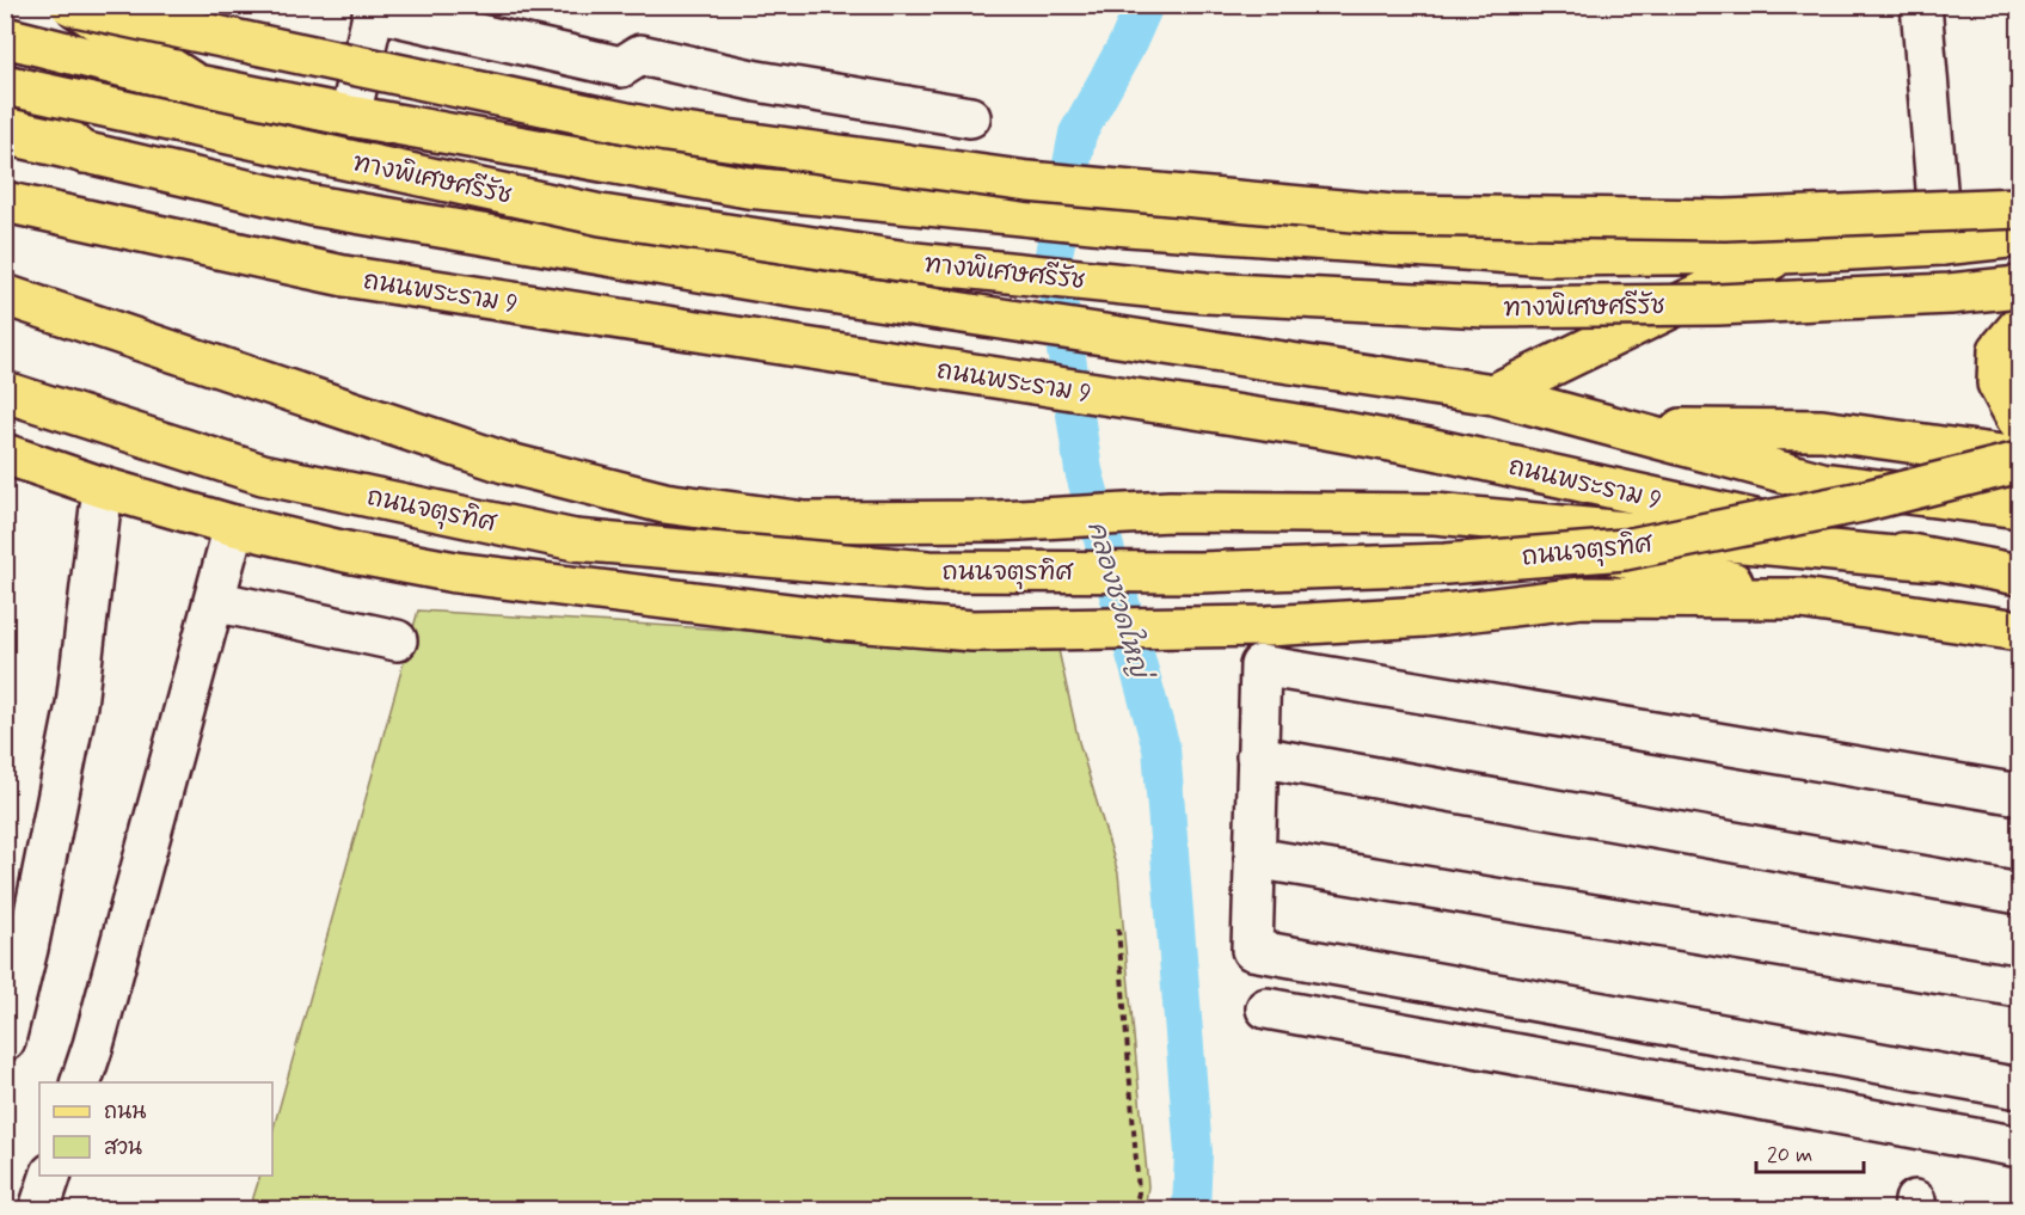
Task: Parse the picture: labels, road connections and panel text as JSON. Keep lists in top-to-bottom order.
{
  "streets": {
    "main road": ["ทางพิเศษศรีรัช", "ถนนพระราม 9", "ถนนจตุรทิศ"]
  },
  "water": ["คลองชวดใหญ่"],
  "legend": ["ถนน", "สวน"],
  "scale_bar": "20 m"
}
